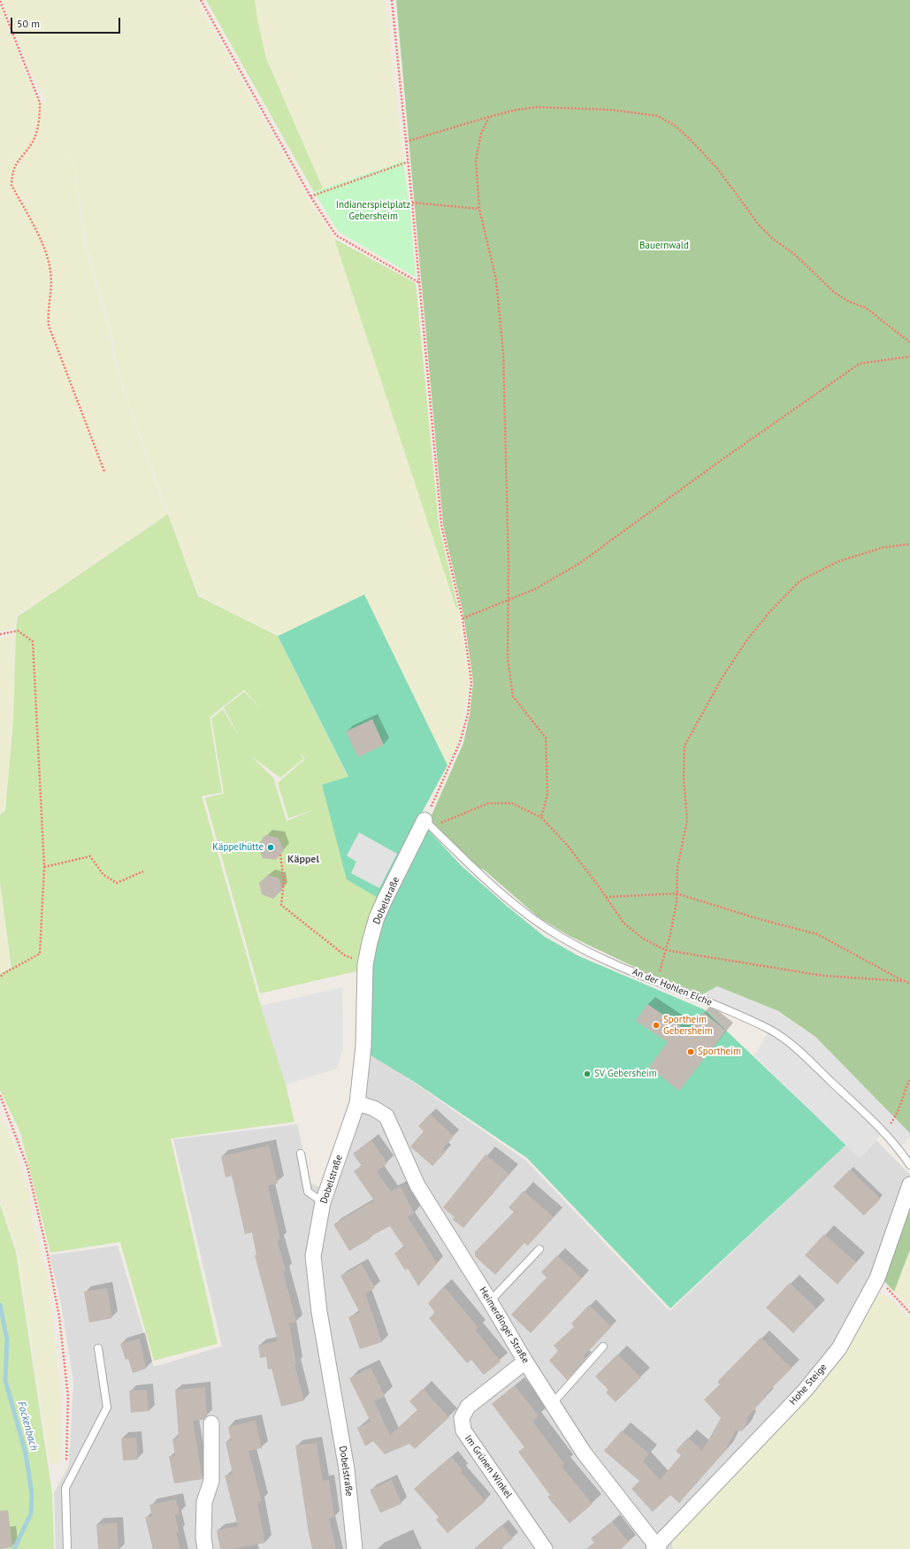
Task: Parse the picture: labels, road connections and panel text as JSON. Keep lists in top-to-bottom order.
{
  "streets": {
    "street": [
      "Dobelstraße",
      "Heimerdinger Straße",
      "Hohe Steige",
      "Im Grünen Winkel"
    ],
    "lane": ["An der Hohlen Eiche"]
  },
  "crossings": [
    ["Dobelstraße", "An der Hohlen Eiche"],
    ["Dobelstraße", "Heimerdinger Straße"],
    ["Heimerdinger Straße", "Hohe Steige"],
    ["Heimerdinger Straße", "Im Grünen Winkel"]
  ],
  "districts": ["Käppel"],
  "water": ["Fockenbach"],
  "parks": ["Indianerspielplatz Gebersheim", "Bauernwald"],
  "places": [
    "Käppelhütte",
    "Sportheim Gebersheim",
    "Sportheim",
    "SV Gebersheim"
  ],
  "scale_bar": "50 m"
}
